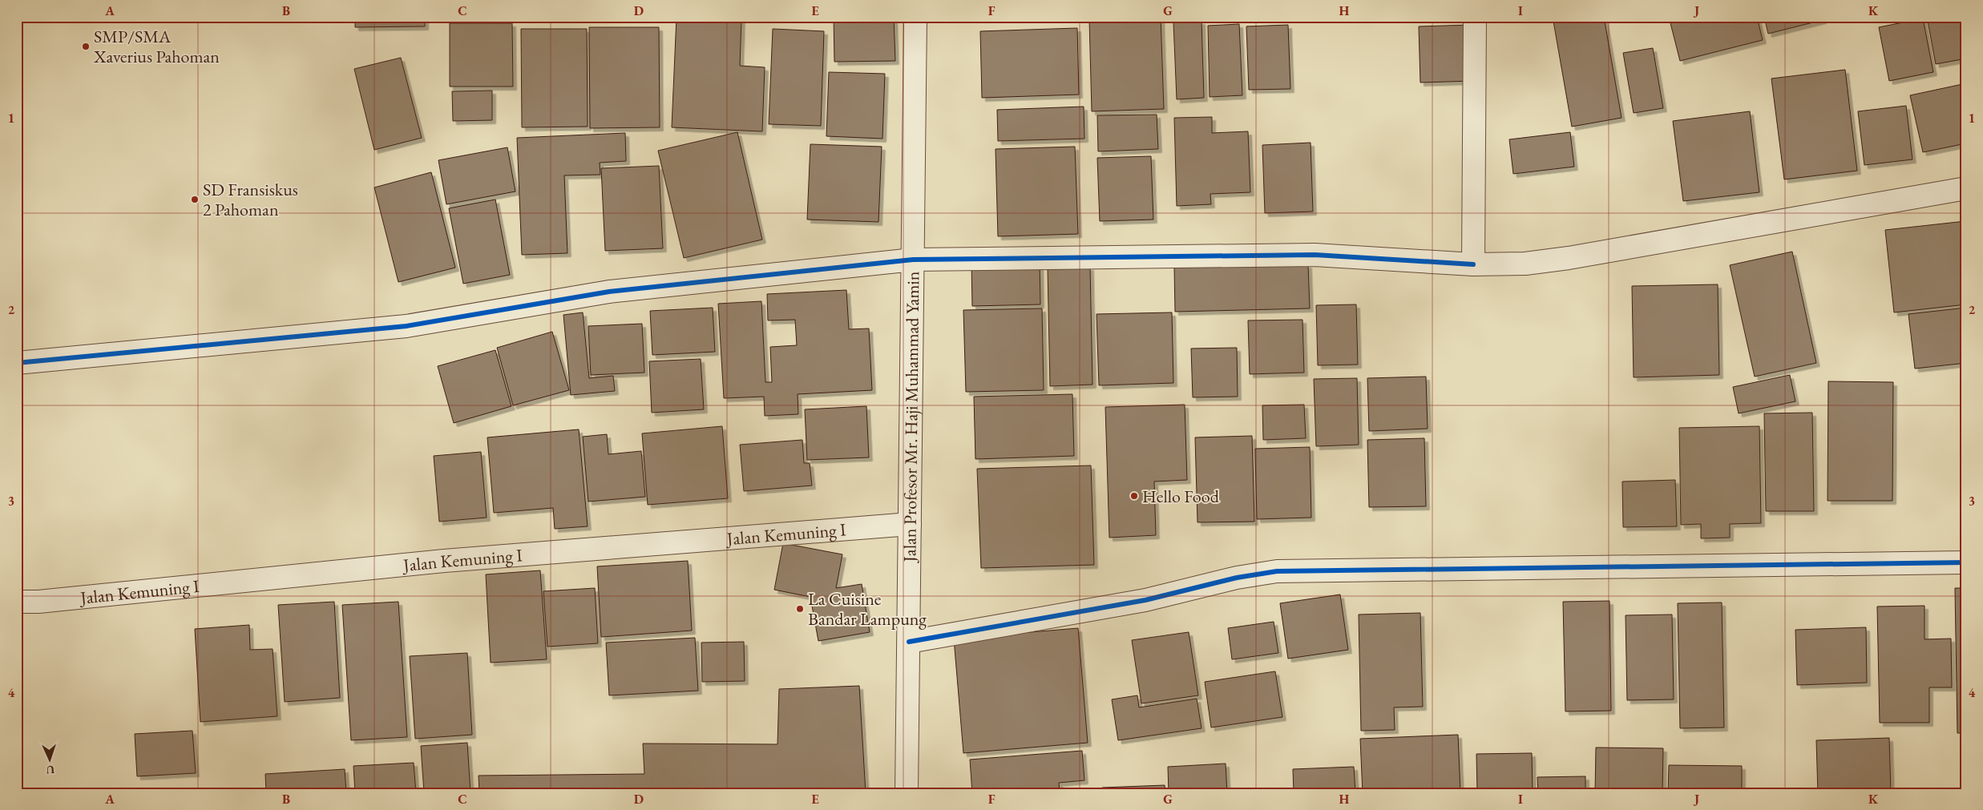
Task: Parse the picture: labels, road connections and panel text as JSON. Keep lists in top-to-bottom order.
{
  "streets": {
    "street": ["Jalan Profesor Mr. Haji Muhammad Yamin", "Jalan Kemuning I"]
  },
  "crossings": [
    ["Jalan Profesor Mr. Haji Muhammad Yamin", "Jalan Kemuning I"]
  ],
  "places": [
    "SMP/SMA Xaverius Pahoman",
    "SD Fransiskus 2 Pahoman",
    "Hello Food",
    "La Cuisine Bandar Lampung"
  ],
  "north": "bottom",
  "grid": {
    "columns": [
      "A",
      "B",
      "C",
      "D",
      "E",
      "F",
      "G",
      "H",
      "I",
      "J",
      "K"
    ],
    "rows": [
      "1",
      "2",
      "3",
      "4"
    ]
  }
}
